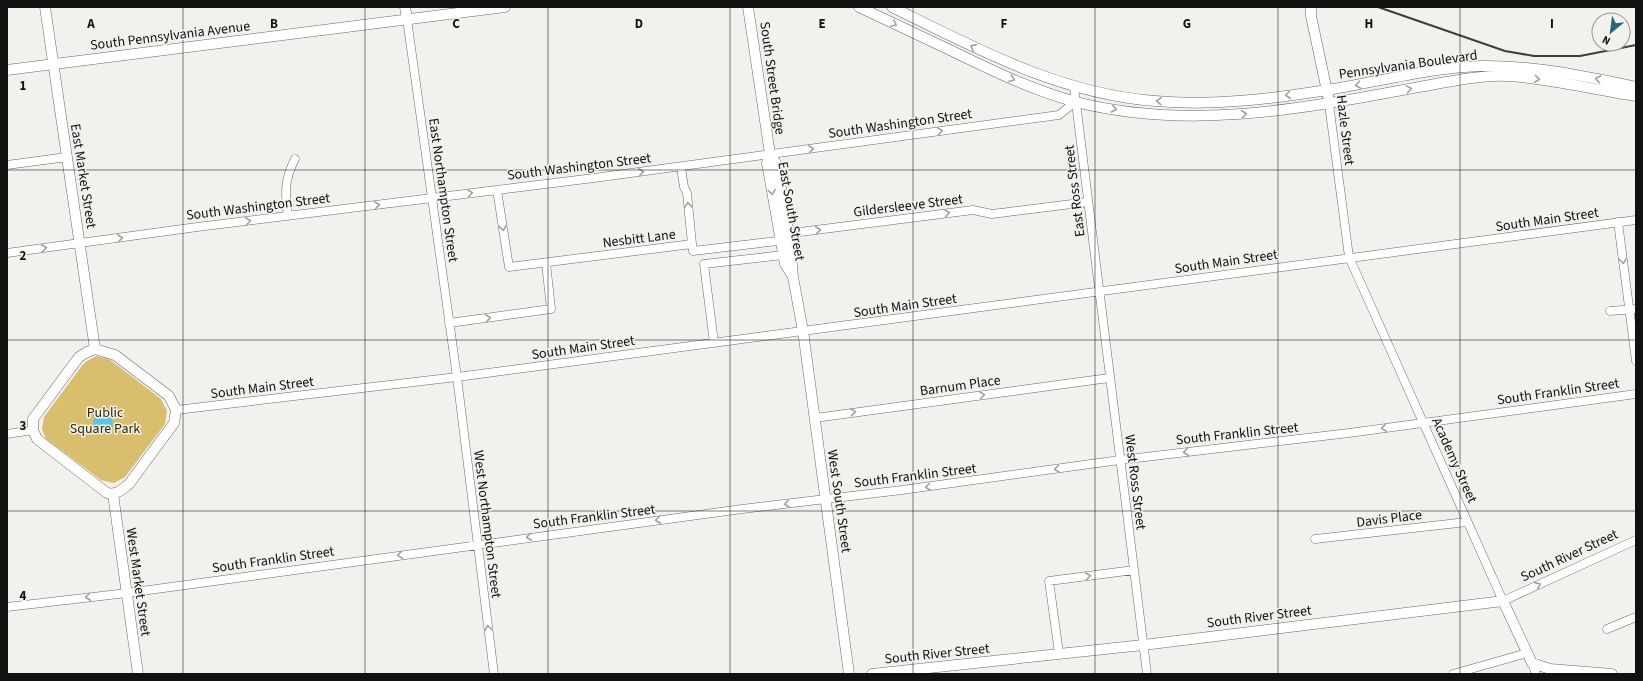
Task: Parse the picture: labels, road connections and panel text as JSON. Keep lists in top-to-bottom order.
{
  "streets": {
    "main road": [
      "South Pennsylvania Avenue",
      "Pennsylvania Boulevard",
      "South Street Bridge",
      "Hazle Street",
      "East Market Street",
      "East Northampton Street",
      "East South Street",
      "Academy Street",
      "West South Street",
      "South River Street",
      "West Market Street"
    ],
    "street": [
      "South Washington Street",
      "East Ross Street",
      "Gildersleeve Street",
      "South Main Street",
      "Nesbitt Lane",
      "Barnum Place",
      "South Franklin Street",
      "West Ross Street",
      "Davis Place",
      "West Northampton Street"
    ]
  },
  "crossings": [
    ["South Pennsylvania Avenue", "East Market Street"],
    ["South Pennsylvania Avenue", "East Northampton Street"],
    ["Pennsylvania Boulevard", "Hazle Street"],
    ["South Street Bridge", "South Washington Street"],
    ["South Street Bridge", "East South Street"],
    ["South Washington Street", "East Market Street"],
    ["South Washington Street", "East Northampton Street"],
    ["South Washington Street", "East Ross Street"],
    ["South Washington Street", "East South Street"],
    ["South Washington Street", "Nesbitt Lane"],
    ["Hazle Street", "South Main Street"],
    ["Hazle Street", "Academy Street"],
    ["East Market Street", "South Main Street"],
    ["East Market Street", "West Market Street"],
    ["East Northampton Street", "South Main Street"],
    ["East Northampton Street", "West Northampton Street"],
    ["East Ross Street", "Gildersleeve Street"],
    ["East Ross Street", "South Main Street"],
    ["East Ross Street", "West Ross Street"],
    ["Gildersleeve Street", "East South Street"],
    ["Gildersleeve Street", "Nesbitt Lane"],
    ["East South Street", "South Main Street"],
    ["East South Street", "Nesbitt Lane"],
    ["East South Street", "West South Street"],
    ["South Main Street", "Academy Street"],
    ["South Main Street", "West Ross Street"],
    ["South Main Street", "West South Street"],
    ["South Main Street", "West Northampton Street"],
    ["South Main Street", "West Market Street"],
    ["Barnum Place", "West Ross Street"],
    ["Barnum Place", "West South Street"],
    ["South Franklin Street", "Academy Street"],
    ["South Franklin Street", "West Ross Street"],
    ["South Franklin Street", "West South Street"],
    ["South Franklin Street", "West Northampton Street"],
    ["South Franklin Street", "West Market Street"],
    ["Academy Street", "Davis Place"],
    ["Academy Street", "South River Street"],
    ["West Ross Street", "South River Street"]
  ],
  "one_way": [
    "South Washington Street",
    "Gildersleeve Street",
    "Barnum Place",
    "South Franklin Street",
    "West Northampton Street"
  ],
  "parks": ["Public Square Park"],
  "north": "bottom left",
  "grid": {
    "columns": [
      "A",
      "B",
      "C",
      "D",
      "E",
      "F",
      "G",
      "H",
      "I"
    ],
    "rows": [
      "1",
      "2",
      "3",
      "4"
    ]
  }
}
